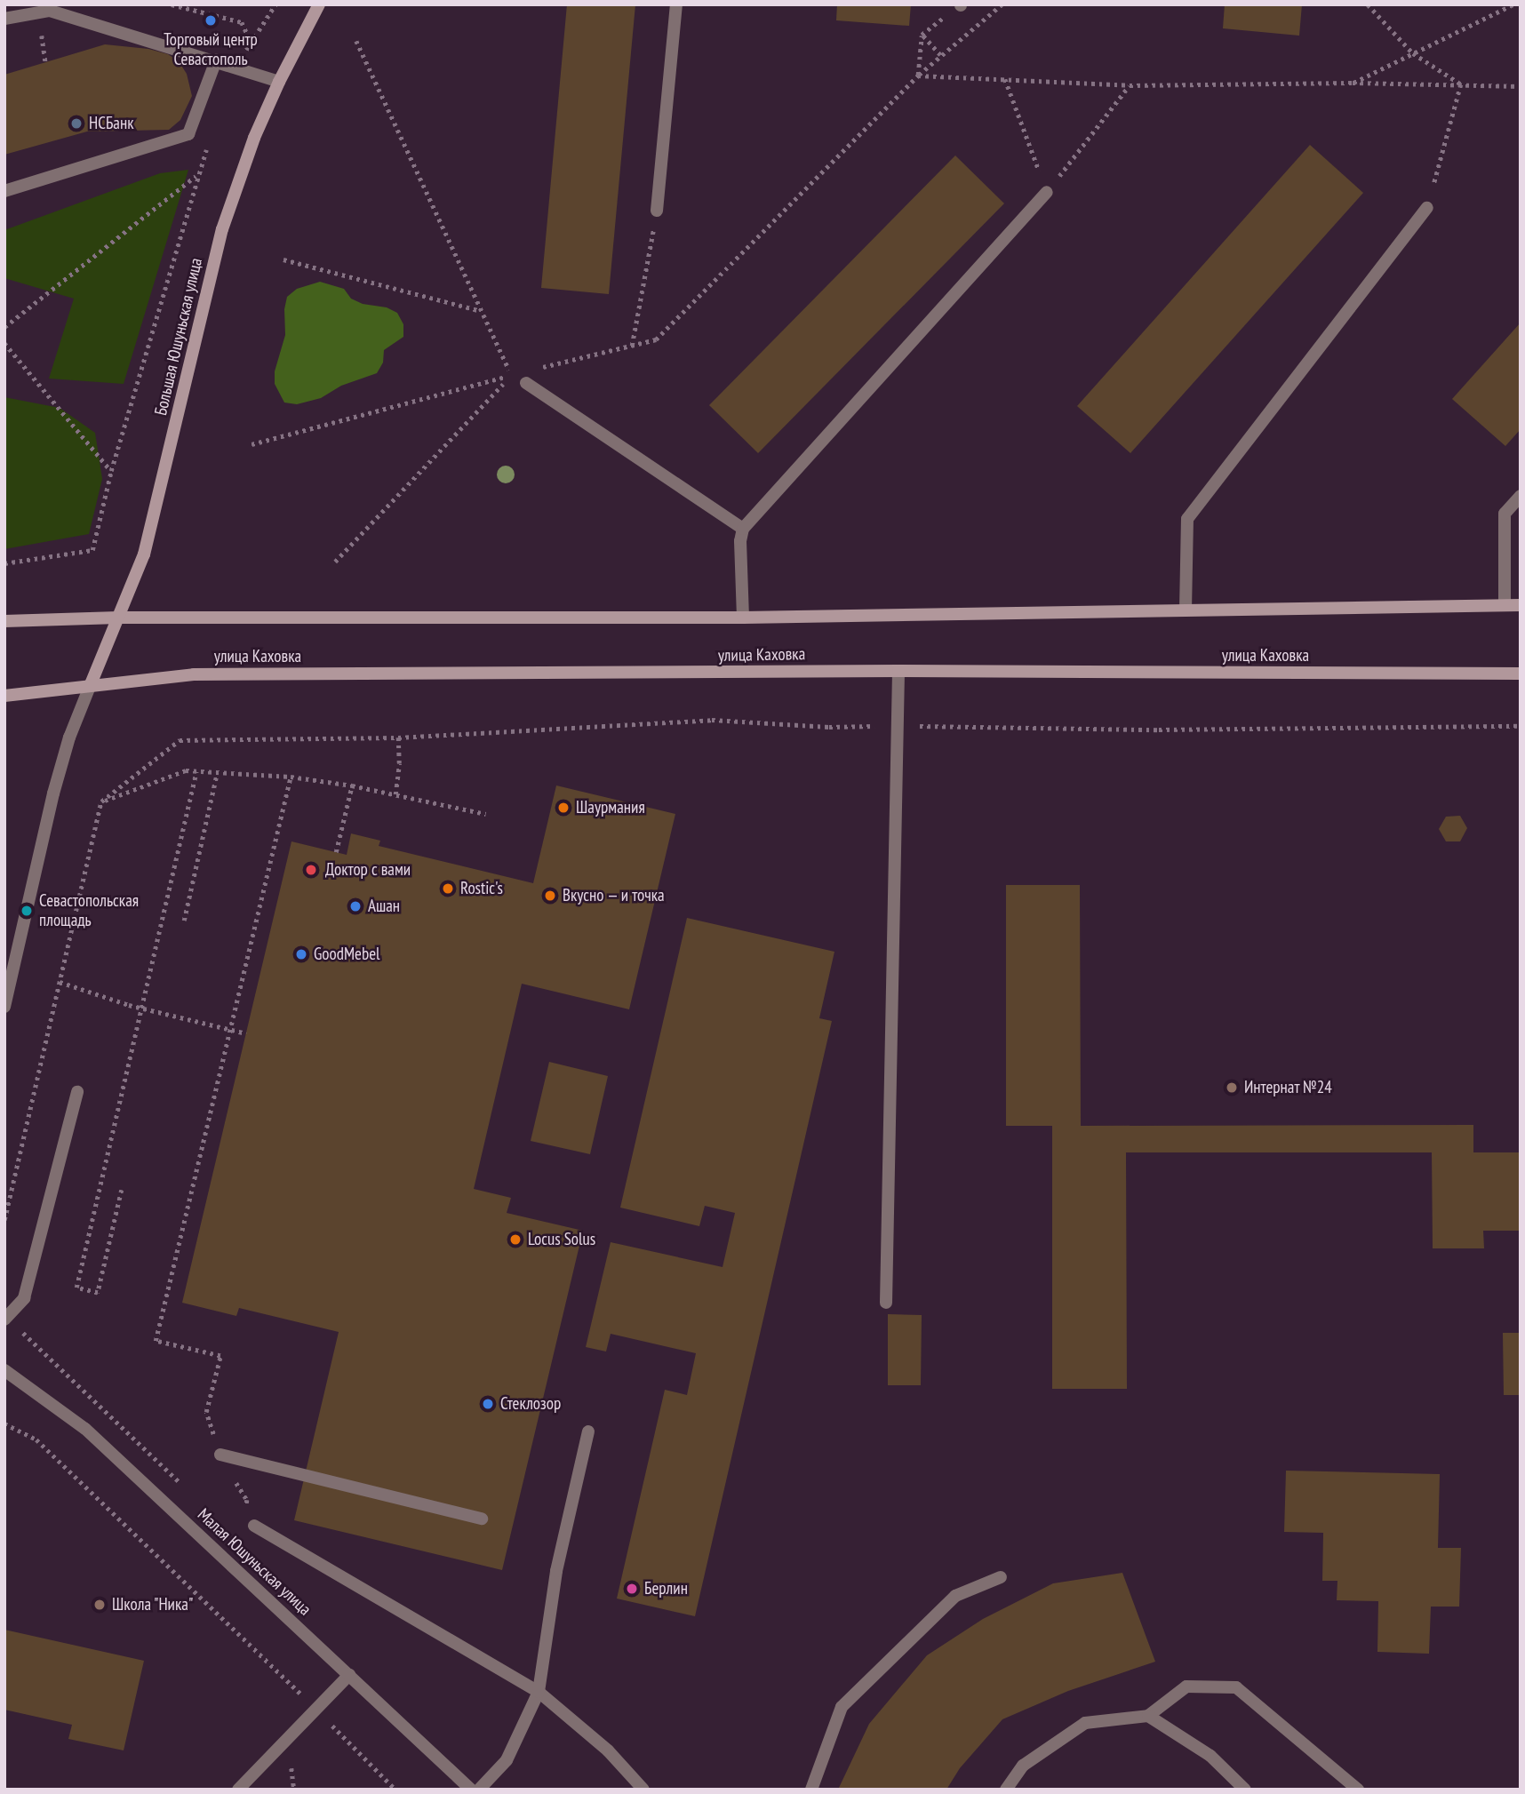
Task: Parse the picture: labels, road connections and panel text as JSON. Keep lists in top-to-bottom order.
{
  "streets": {
    "main road": ["Большая Юшуньская улица", "улица Каховка"],
    "street": ["Малая Юшуньская улица"]
  },
  "crossings": [
    ["Большая Юшуньская улица", "улица Каховка"]
  ],
  "places": [
    "Торговый центр Севастополь",
    "НСБанк",
    "Шаурмания",
    "Доктор с вами",
    "Rostic's",
    "Вкусно — и точка",
    "Ашан",
    "Севастопольская площадь",
    "GoodMebel",
    "Интернат №24",
    "Locus Solus",
    "Стеклозор",
    "Берлин",
    "Школа \"Ника\""
  ]
}
